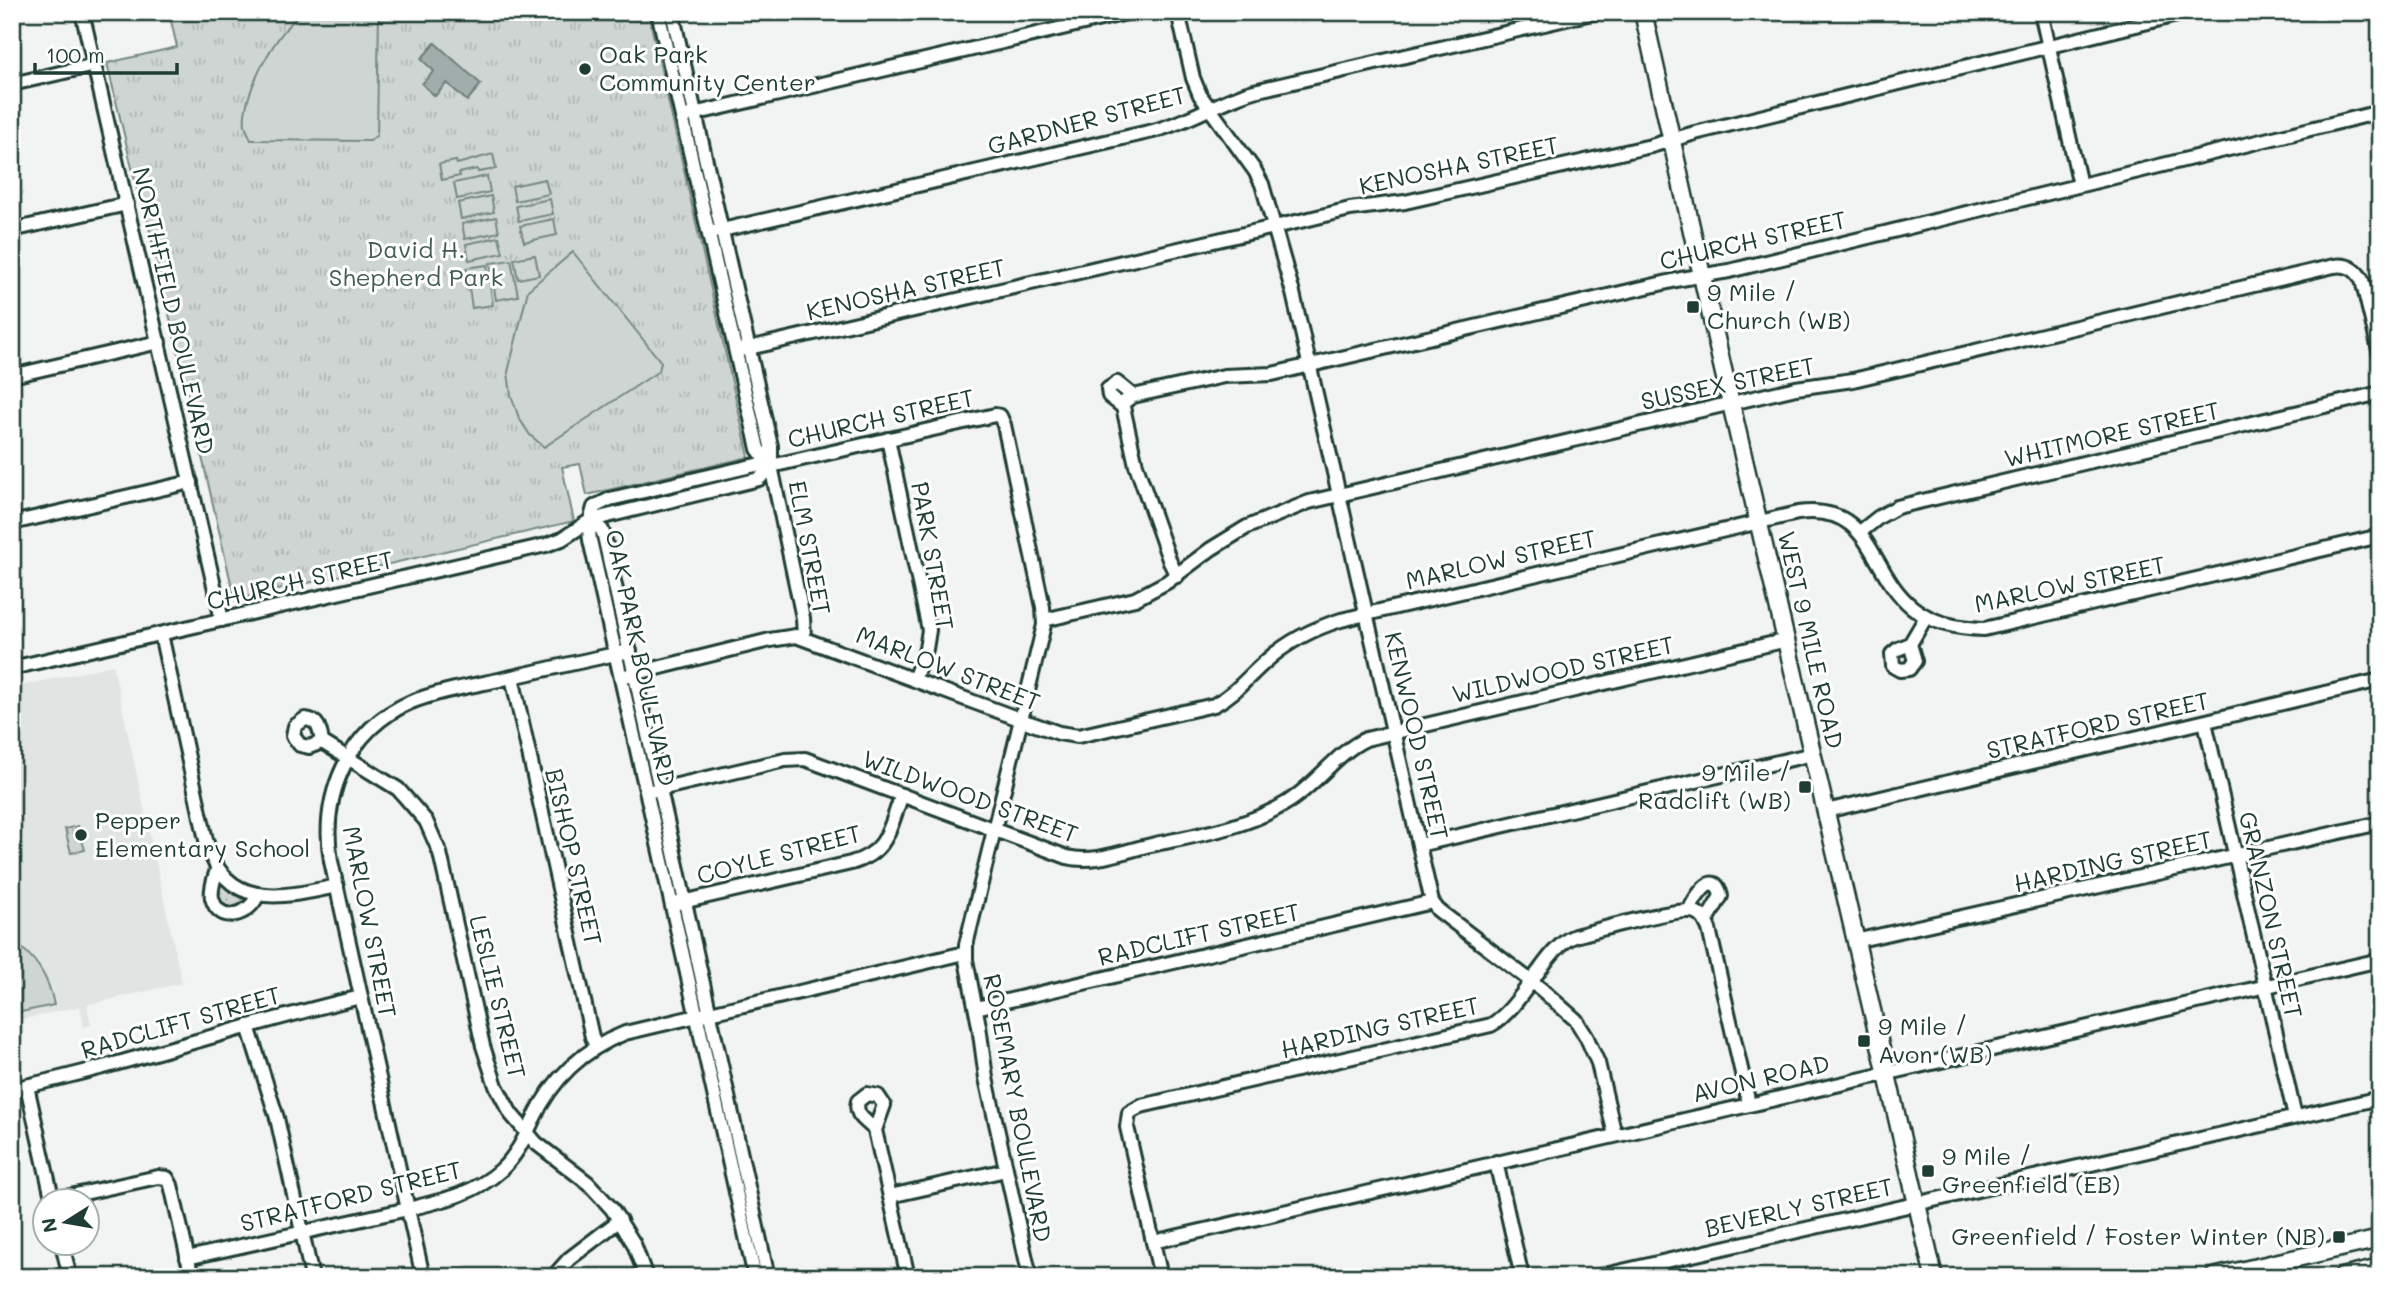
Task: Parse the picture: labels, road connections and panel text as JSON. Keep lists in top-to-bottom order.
{
  "streets": {
    "main road": ["WEST 9 MILE ROAD"],
    "street": [
      "GARDNER STREET",
      "KENOSHA STREET",
      "CHURCH STREET",
      "NORTHFIELD BOULEVARD",
      "SUSSEX STREET",
      "WHITMORE STREET",
      "ELM STREET",
      "PARK STREET",
      "MARLOW STREET",
      "OAK PARK BOULEVARD",
      "WILDWOOD STREET",
      "STRATFORD STREET",
      "KENWOOD STREET",
      "COYLE STREET",
      "BISHOP STREET",
      "HARDING STREET",
      "GRANZON STREET",
      "RADCLIFT STREET",
      "LESLIE STREET",
      "AVON ROAD",
      "ROSEMARY BOULEVARD",
      "BEVERLY STREET"
    ]
  },
  "crossings": [
    ["GARDNER STREET", "KENWOOD STREET"],
    ["KENOSHA STREET", "WEST 9 MILE ROAD"],
    ["KENOSHA STREET", "KENWOOD STREET"],
    ["CHURCH STREET", "NORTHFIELD BOULEVARD"],
    ["CHURCH STREET", "SUSSEX STREET"],
    ["CHURCH STREET", "ELM STREET"],
    ["CHURCH STREET", "PARK STREET"],
    ["CHURCH STREET", "WEST 9 MILE ROAD"],
    ["CHURCH STREET", "OAK PARK BOULEVARD"],
    ["CHURCH STREET", "KENWOOD STREET"],
    ["CHURCH STREET", "ROSEMARY BOULEVARD"],
    ["SUSSEX STREET", "WEST 9 MILE ROAD"],
    ["SUSSEX STREET", "KENWOOD STREET"],
    ["SUSSEX STREET", "ROSEMARY BOULEVARD"],
    ["WHITMORE STREET", "MARLOW STREET"],
    ["ELM STREET", "MARLOW STREET"],
    ["PARK STREET", "MARLOW STREET"],
    ["MARLOW STREET", "WEST 9 MILE ROAD"],
    ["MARLOW STREET", "OAK PARK BOULEVARD"],
    ["MARLOW STREET", "STRATFORD STREET"],
    ["MARLOW STREET", "KENWOOD STREET"],
    ["MARLOW STREET", "BISHOP STREET"],
    ["MARLOW STREET", "RADCLIFT STREET"],
    ["MARLOW STREET", "LESLIE STREET"],
    ["MARLOW STREET", "ROSEMARY BOULEVARD"],
    ["WEST 9 MILE ROAD", "WILDWOOD STREET"],
    ["WEST 9 MILE ROAD", "STRATFORD STREET"],
    ["WEST 9 MILE ROAD", "HARDING STREET"],
    ["WEST 9 MILE ROAD", "AVON ROAD"],
    ["WEST 9 MILE ROAD", "BEVERLY STREET"],
    ["OAK PARK BOULEVARD", "WILDWOOD STREET"],
    ["OAK PARK BOULEVARD", "STRATFORD STREET"],
    ["OAK PARK BOULEVARD", "COYLE STREET"],
    ["WILDWOOD STREET", "KENWOOD STREET"],
    ["WILDWOOD STREET", "COYLE STREET"],
    ["WILDWOOD STREET", "ROSEMARY BOULEVARD"],
    ["STRATFORD STREET", "BISHOP STREET"],
    ["STRATFORD STREET", "GRANZON STREET"],
    ["STRATFORD STREET", "LESLIE STREET"],
    ["KENWOOD STREET", "RADCLIFT STREET"],
    ["HARDING STREET", "GRANZON STREET"],
    ["HARDING STREET", "AVON ROAD"],
    ["GRANZON STREET", "AVON ROAD"],
    ["GRANZON STREET", "BEVERLY STREET"],
    ["RADCLIFT STREET", "ROSEMARY BOULEVARD"]
  ],
  "parks": ["David H. Shepherd Park"],
  "places": {
    "other": ["Oak Park Community Center", "Pepper Elementary School"],
    "transit": [
      "9 Mile / Church (WB)",
      "9 Mile / Radclift (WB)",
      "9 Mile / Avon (WB)",
      "9 Mile / Greenfield (EB)",
      "Greenfield / Foster Winter (NB)"
    ]
  },
  "scale_bar": "100 m",
  "north": "left"
}
